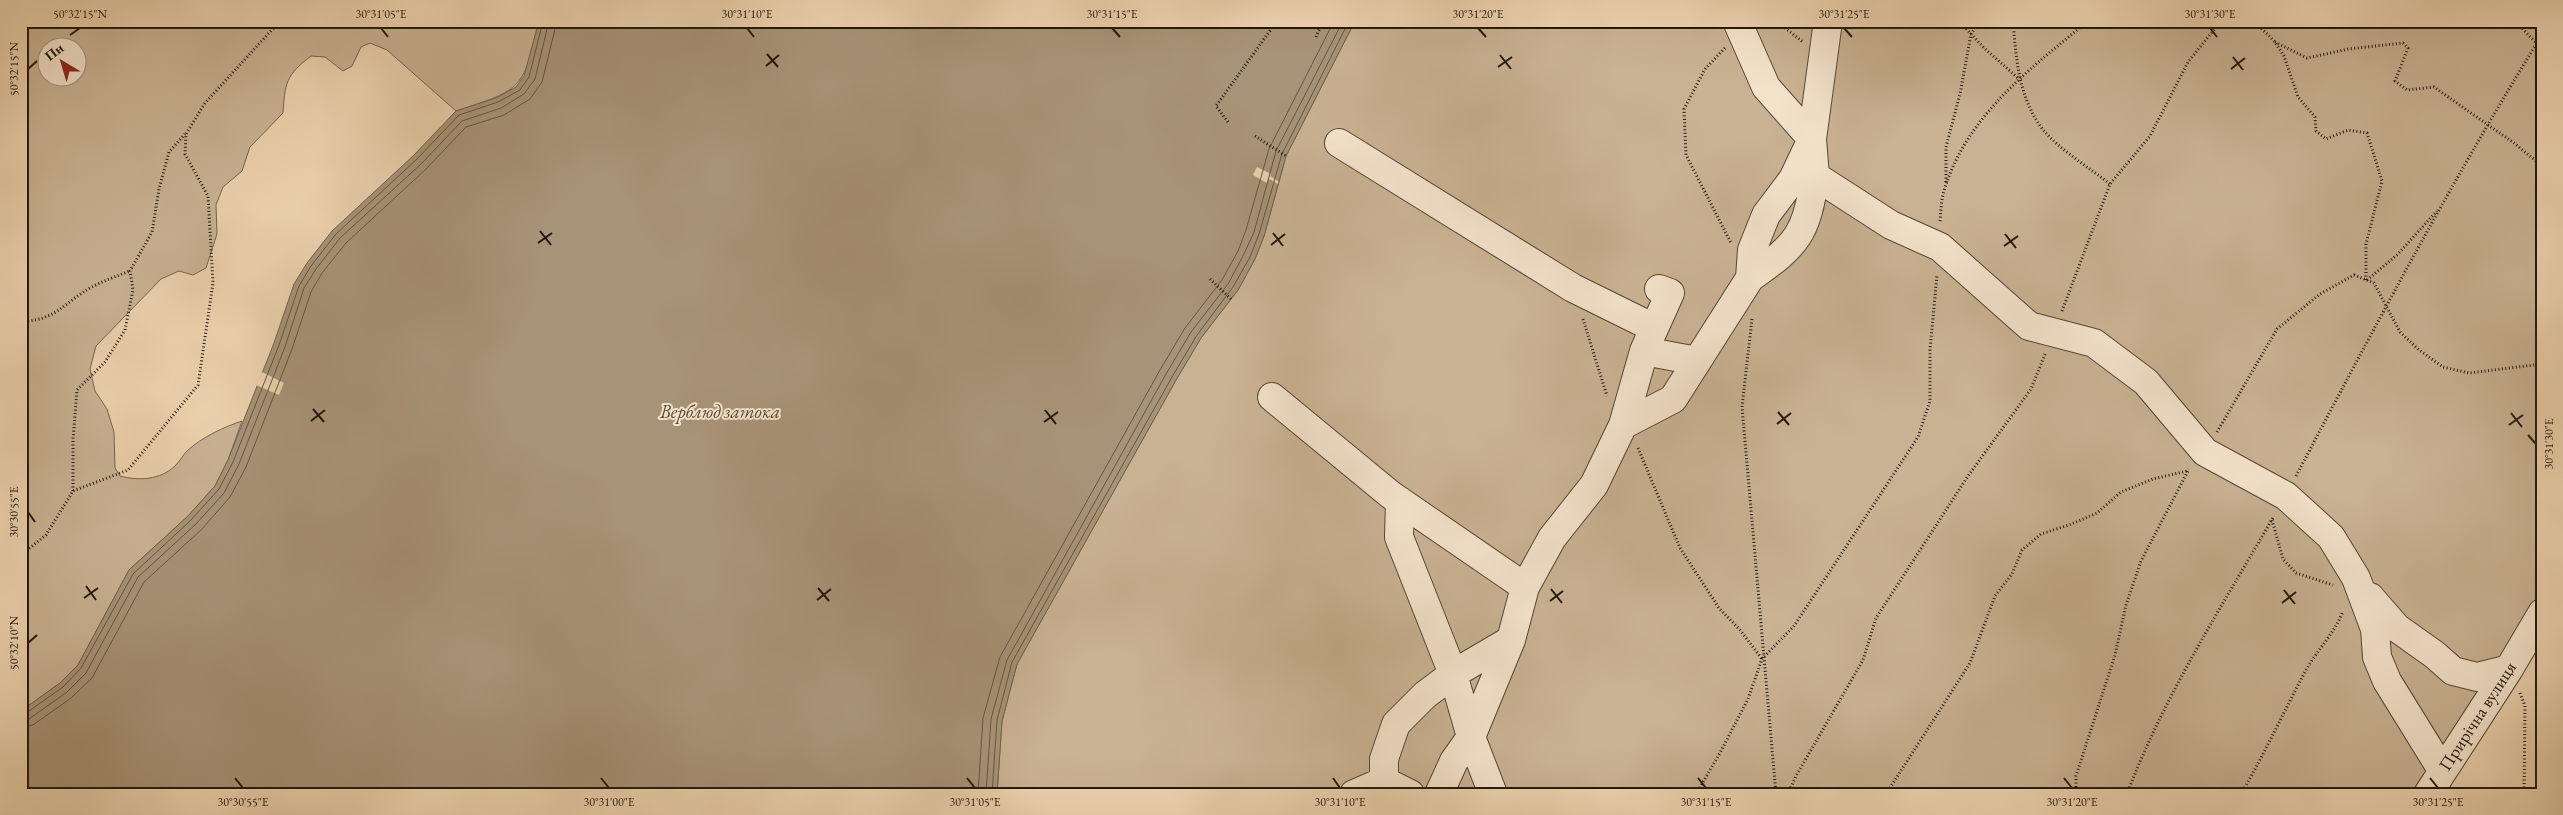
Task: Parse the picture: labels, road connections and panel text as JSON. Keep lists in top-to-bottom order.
{
  "streets": {
    "lane": ["Прирічна вулиця"]
  },
  "water": ["Верблюд затока"],
  "north": "top left",
  "coordinates": [
    "50°32'15\"N",
    "30°31'05\"E",
    "30°31'10\"E",
    "30°31'15\"E",
    "30°31'20\"E",
    "30°31'25\"E",
    "30°31'30\"E",
    "30°30'55\"E",
    "50°32'10\"N",
    "30°31'00\"E"
  ]
}
